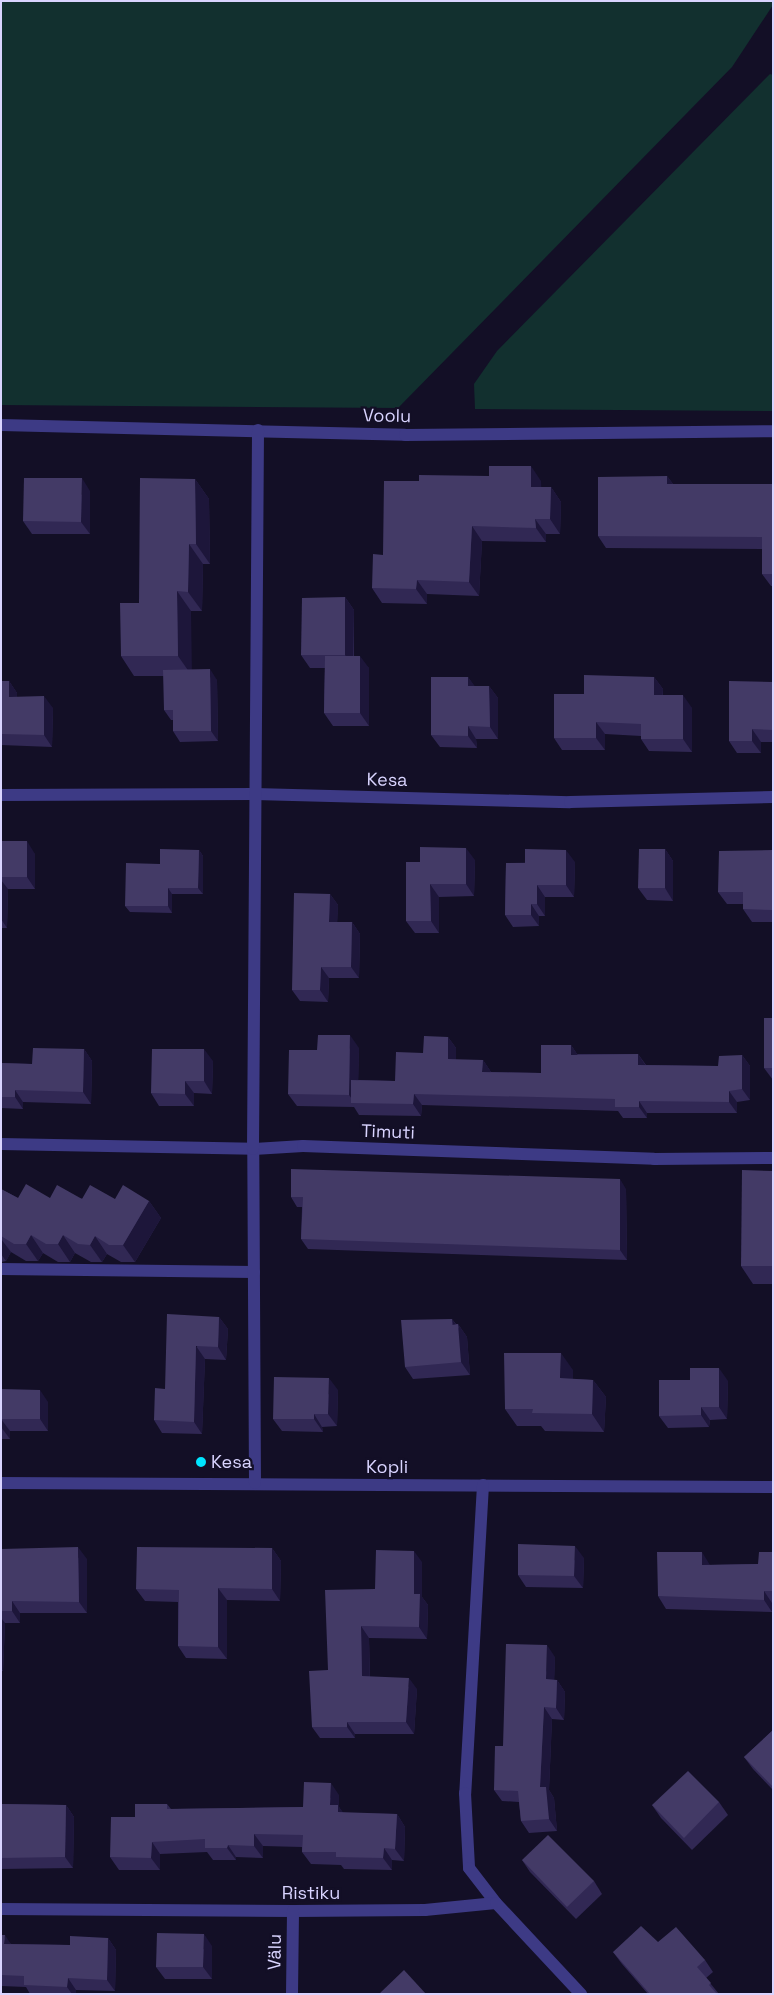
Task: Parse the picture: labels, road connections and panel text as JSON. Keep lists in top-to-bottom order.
{
  "streets": {
    "street": [
      "Voolu",
      "Kesa",
      "Timuti",
      "Kopli",
      "Ristiku",
      "Välu"
    ]
  },
  "crossings": [
    ["Ristiku", "Välu"]
  ],
  "places": ["Kesa"]
}
